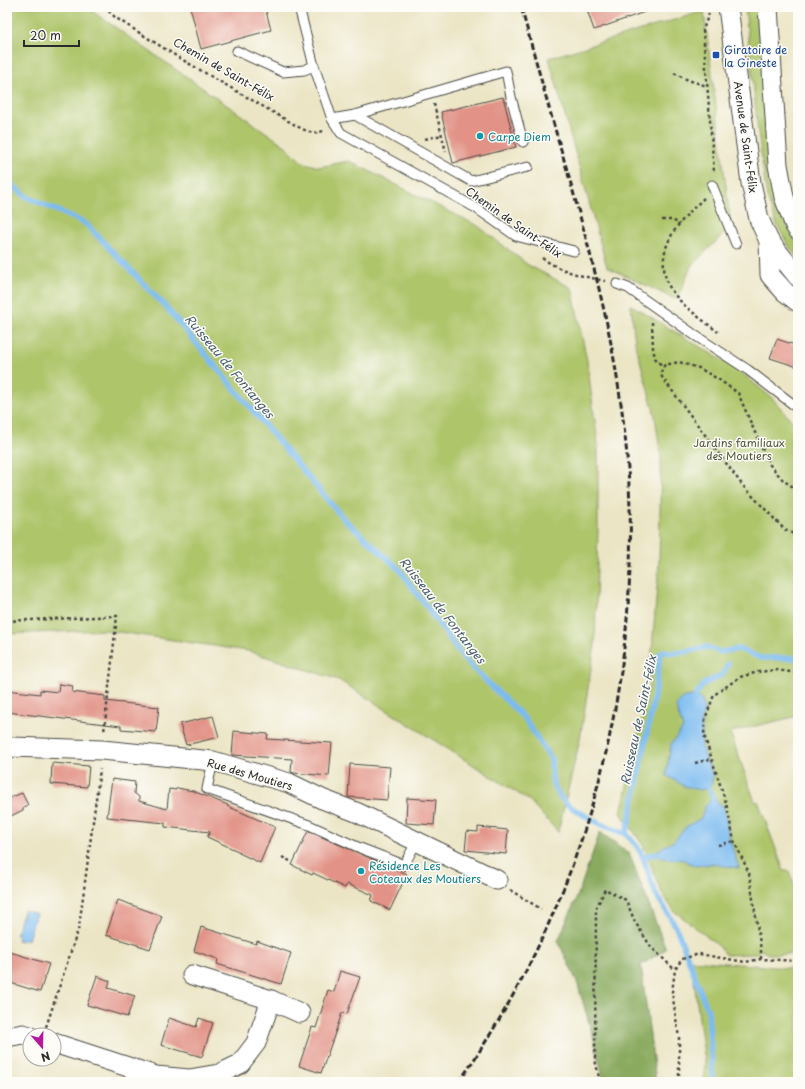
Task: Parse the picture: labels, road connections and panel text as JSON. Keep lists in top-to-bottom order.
{
  "streets": {
    "street": ["Avenue de Saint-Félix", "Rue des Moutiers"],
    "lane": ["Chemin de Saint-Félix"]
  },
  "water": ["Ruisseau de Fontanges", "Ruisseau de Saint-Félix"],
  "parks": ["Jardins familiaux des Moutiers"],
  "places": {
    "transit": ["Giratoire de la Gineste"],
    "other": ["Carpe Diem", "Résidence Les Coteaux des Moutiers"]
  },
  "scale_bar": "20 m",
  "north": "bottom"
}
